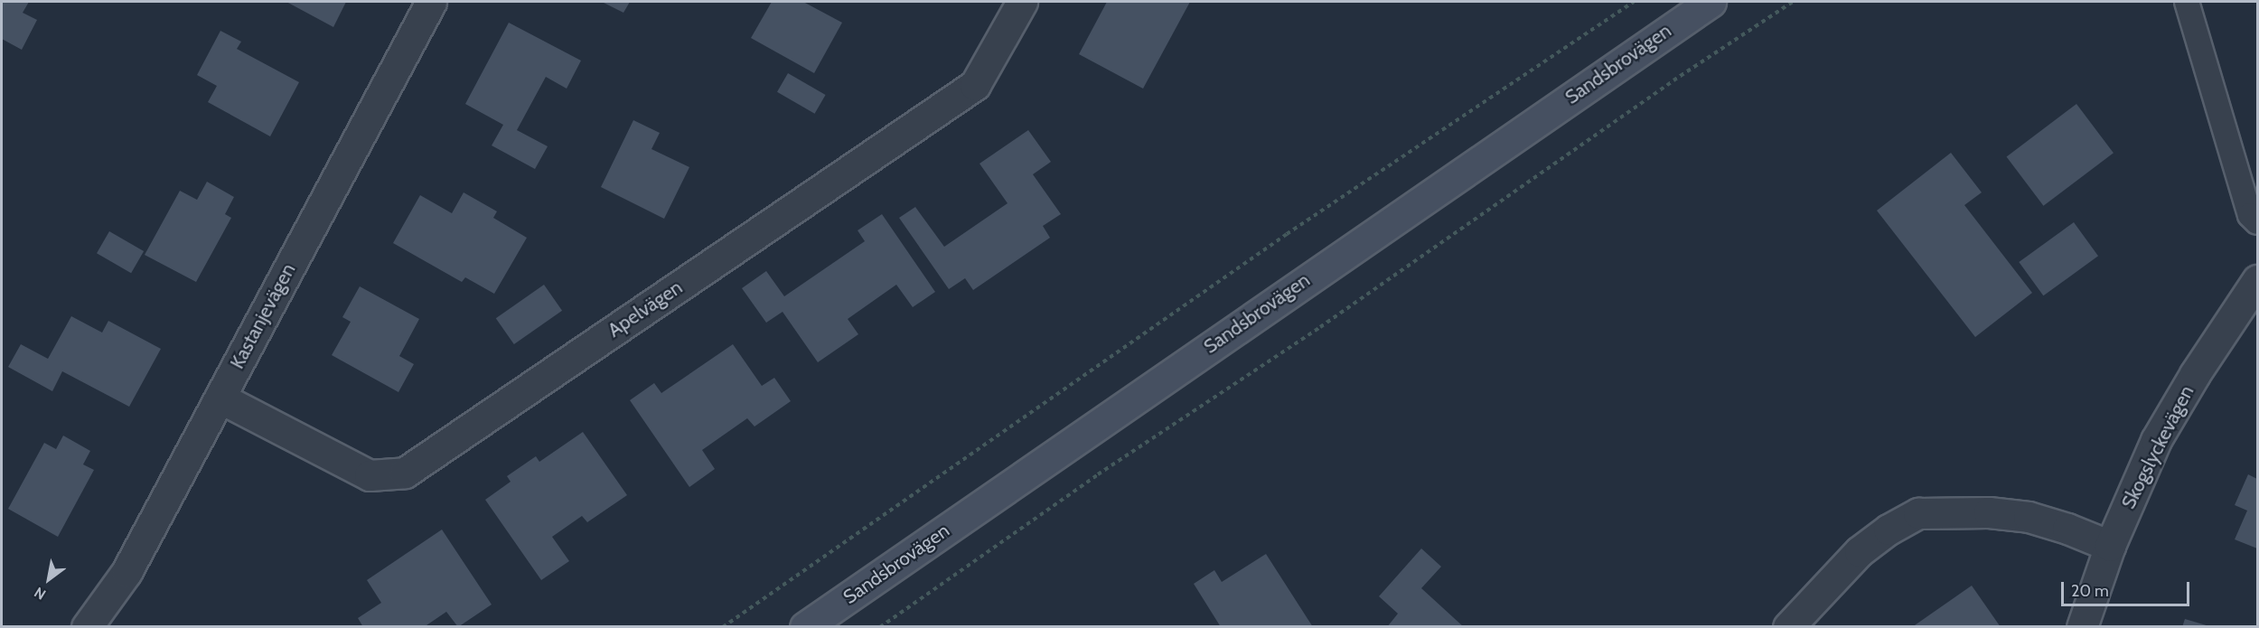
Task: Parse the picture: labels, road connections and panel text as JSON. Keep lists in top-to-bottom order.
{
  "streets": {
    "main road": ["Sandsbrovägen"],
    "street": ["Apelvägen", "Kastanjevägen", "Skogslyckevägen"]
  },
  "crossings": [
    ["Apelvägen", "Kastanjevägen"]
  ],
  "scale_bar": "20 m",
  "north": "bottom left"
}
